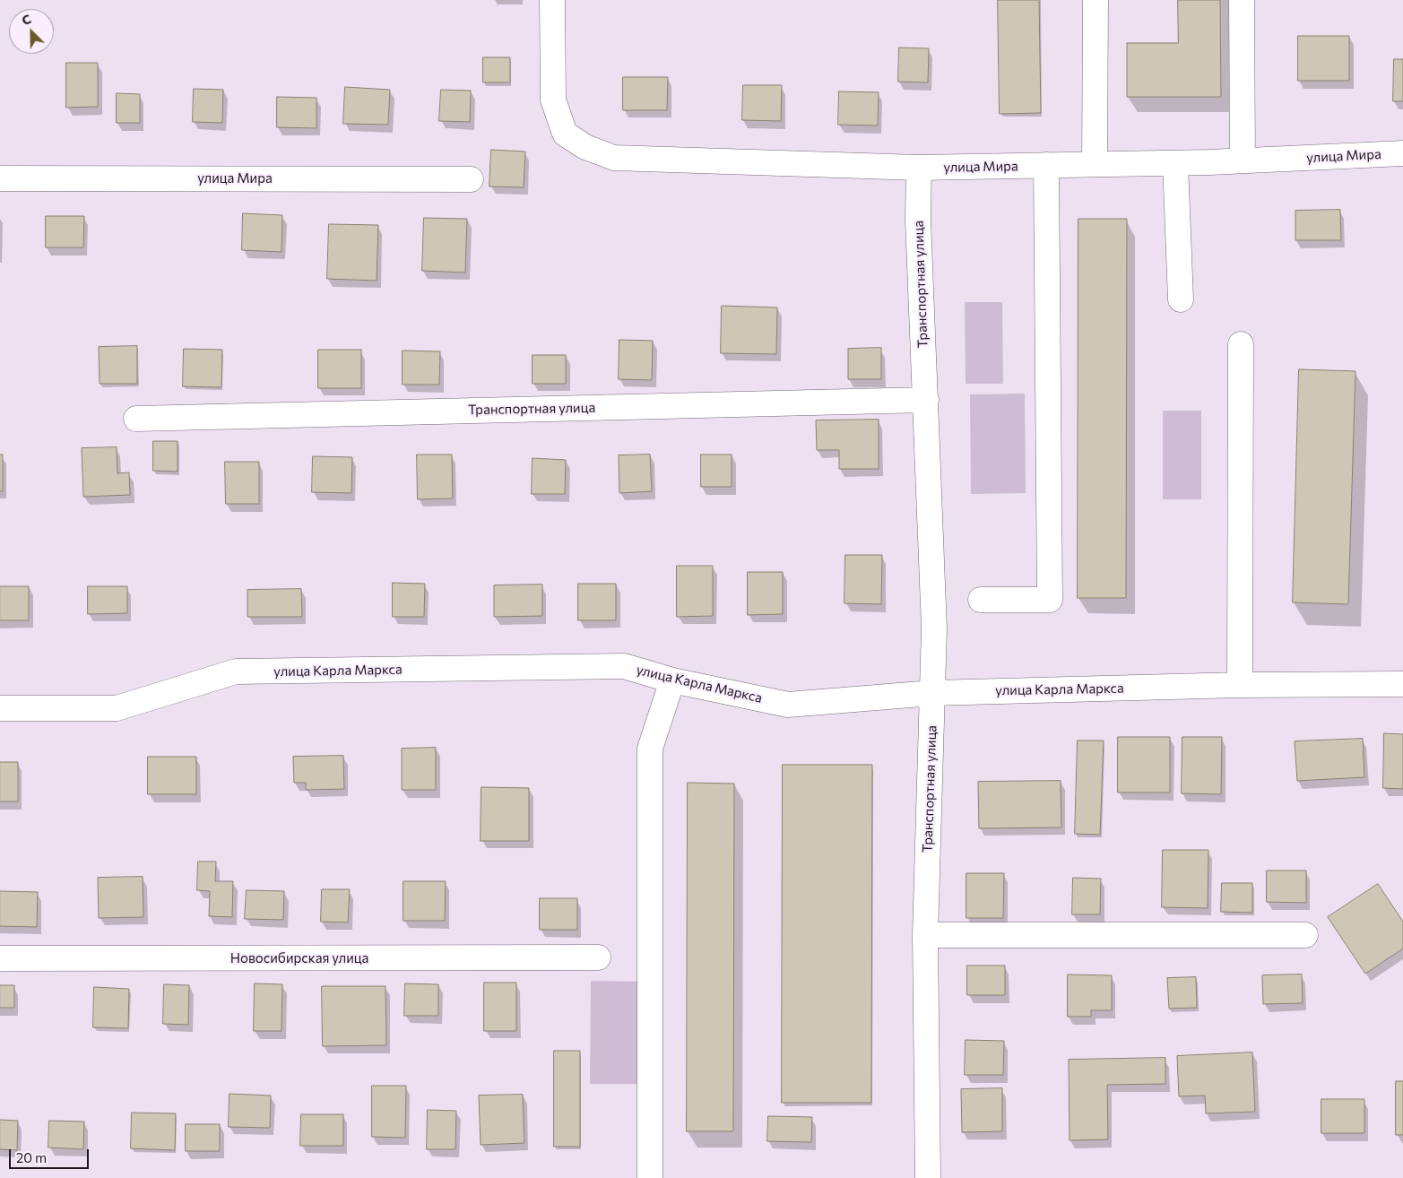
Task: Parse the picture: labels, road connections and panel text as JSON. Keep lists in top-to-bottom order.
{
  "streets": {
    "street": [
      "улица Мира",
      "Транспортная улица",
      "улица Карла Маркса",
      "Новосибирская улица"
    ]
  },
  "crossings": [
    ["улица Мира", "Транспортная улица"],
    ["Транспортная улица", "улица Карла Маркса"]
  ],
  "scale_bar": "20 m",
  "north": "top left"
}
